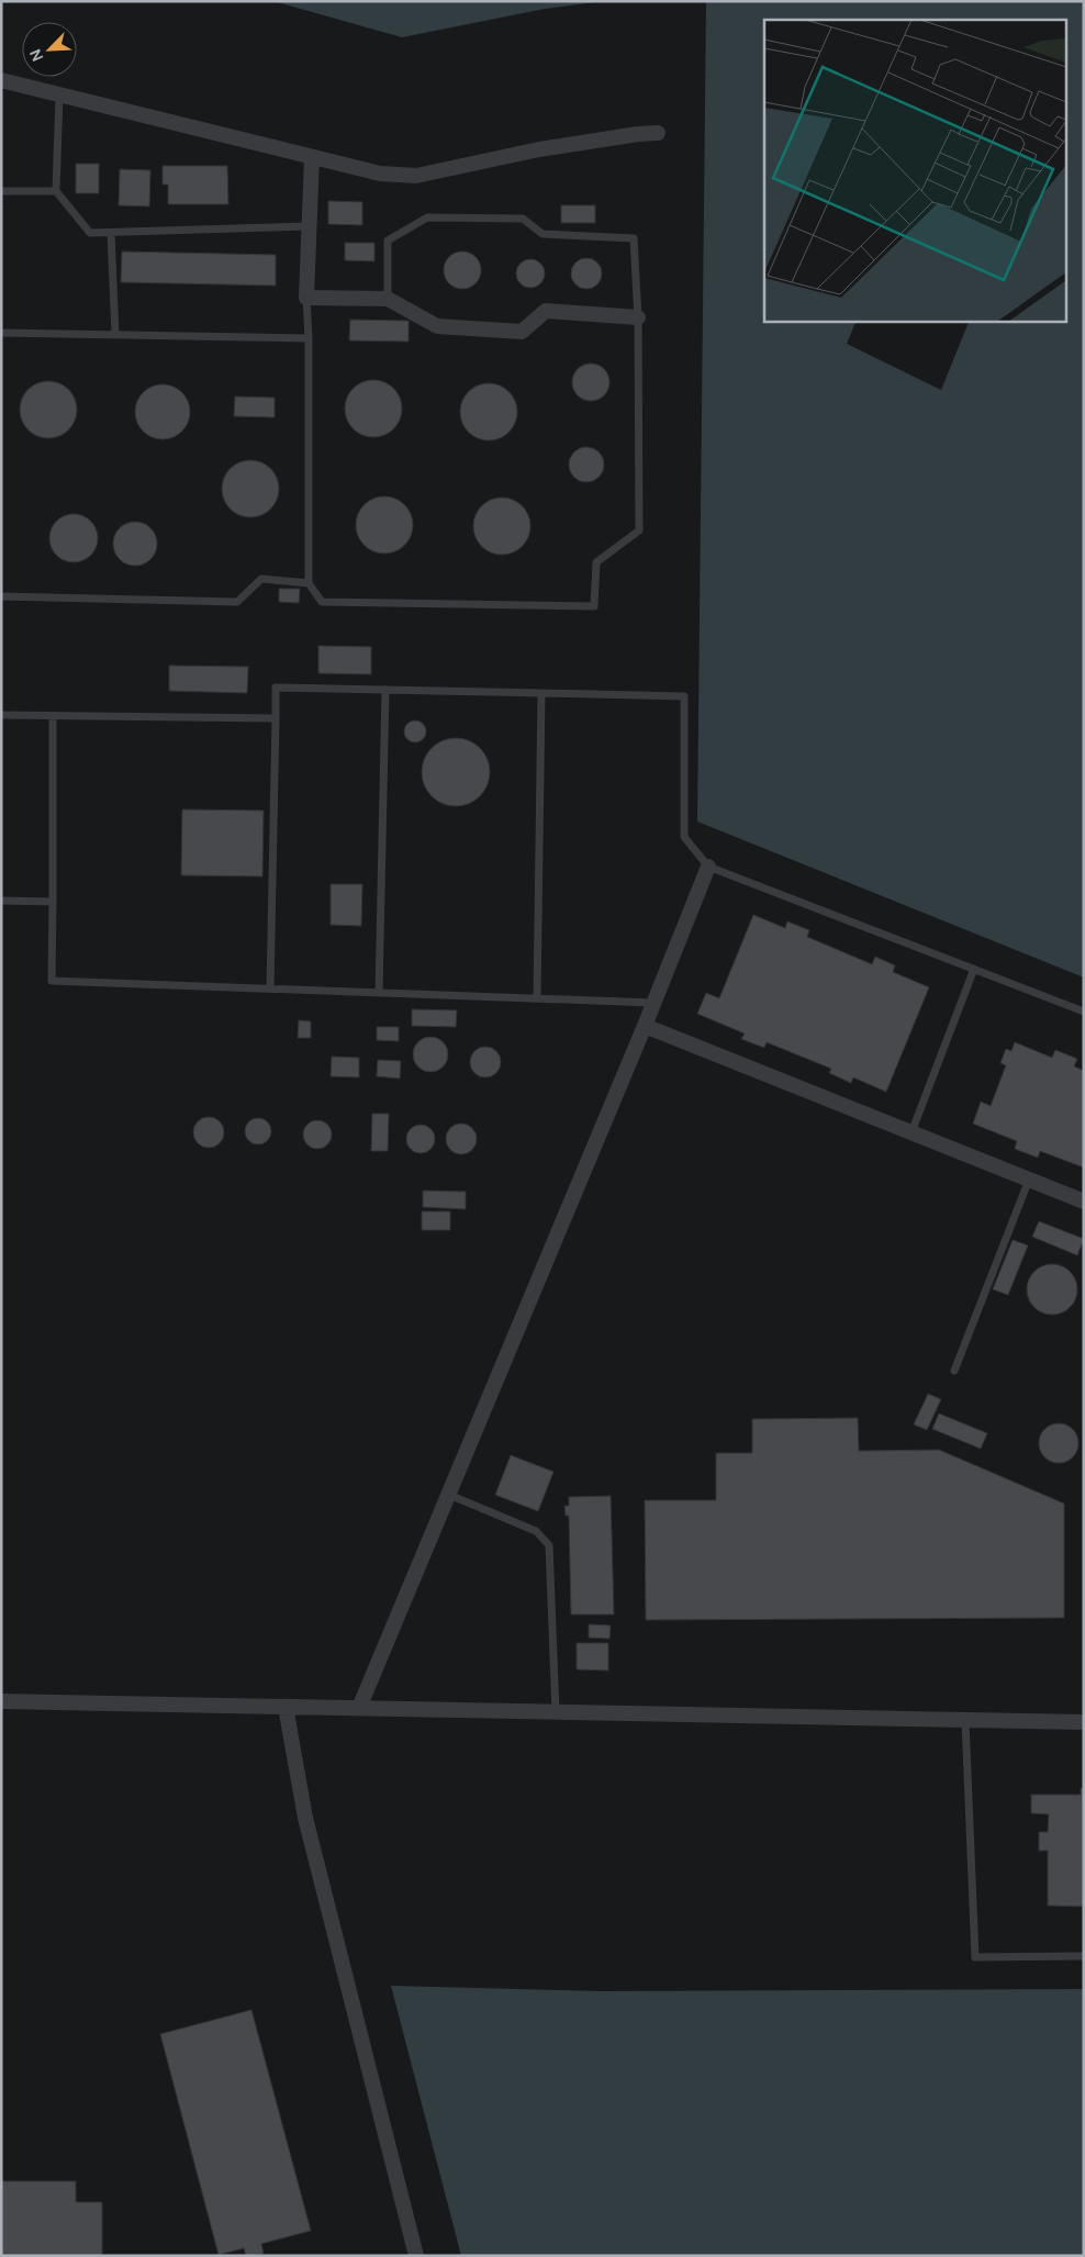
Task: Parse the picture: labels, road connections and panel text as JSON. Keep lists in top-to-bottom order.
{
  "north": "bottom left"
}
